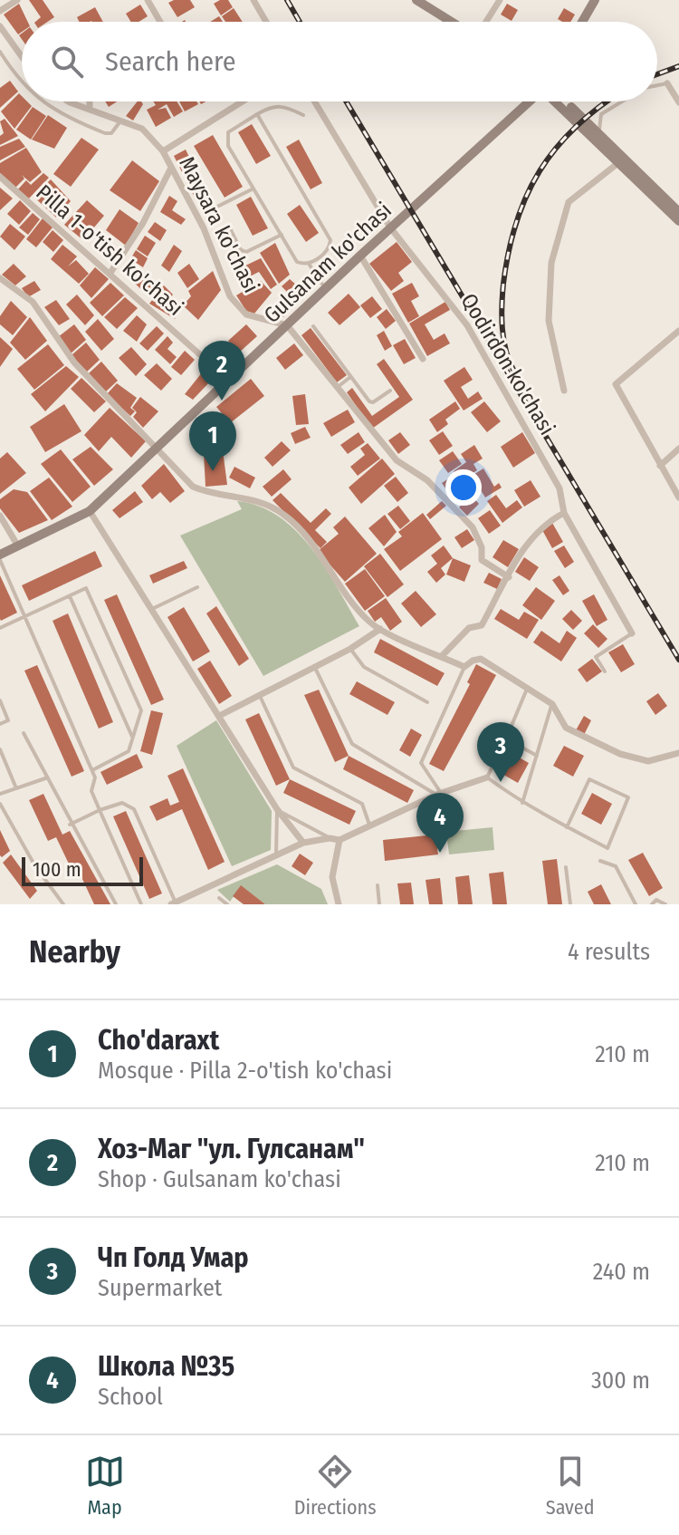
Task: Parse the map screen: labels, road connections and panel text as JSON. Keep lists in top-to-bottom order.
{
  "streets": {
    "main road": ["Gulsanam ko'chasi"],
    "street": ["Maysara ko'chasi", "Pilla 1-o'tish ko'chasi", "Qodirdon ko'chasi"]
  },
  "crossings": [
    ["Maysara ko'chasi", "Gulsanam ko'chasi"],
    ["Pilla 1-o'tish ko'chasi", "Gulsanam ko'chasi"],
    ["Gulsanam ko'chasi", "Qodirdon ko'chasi"]
  ],
  "scale_bar": "100 m",
  "page": {
    "search": "Search here",
    "pins": [
      "2",
      "1",
      "3",
      "4"
    ],
    "scale": "100 m",
    "heading": ["Nearby", "4 results"],
    "list": [
      {
        "mark": "1",
        "name": "Cho'daraxt",
        "note": "Mosque · Pilla 2-o'tish ko'chasi",
        "value": "210 m"
      },
      {
        "mark": "2",
        "name": "Хоз-Маг \"ул. Гулсанам\"",
        "note": "Shop · Gulsanam ko'chasi",
        "value": "210 m"
      },
      {
        "mark": "3",
        "name": "Чп Голд Умар",
        "note": "Supermarket",
        "value": "240 m"
      },
      {
        "mark": "4",
        "name": "Школа №35",
        "note": "School",
        "value": "300 m"
      }
    ],
    "nav": ["Map", "Directions", "Saved"]
  }
}
